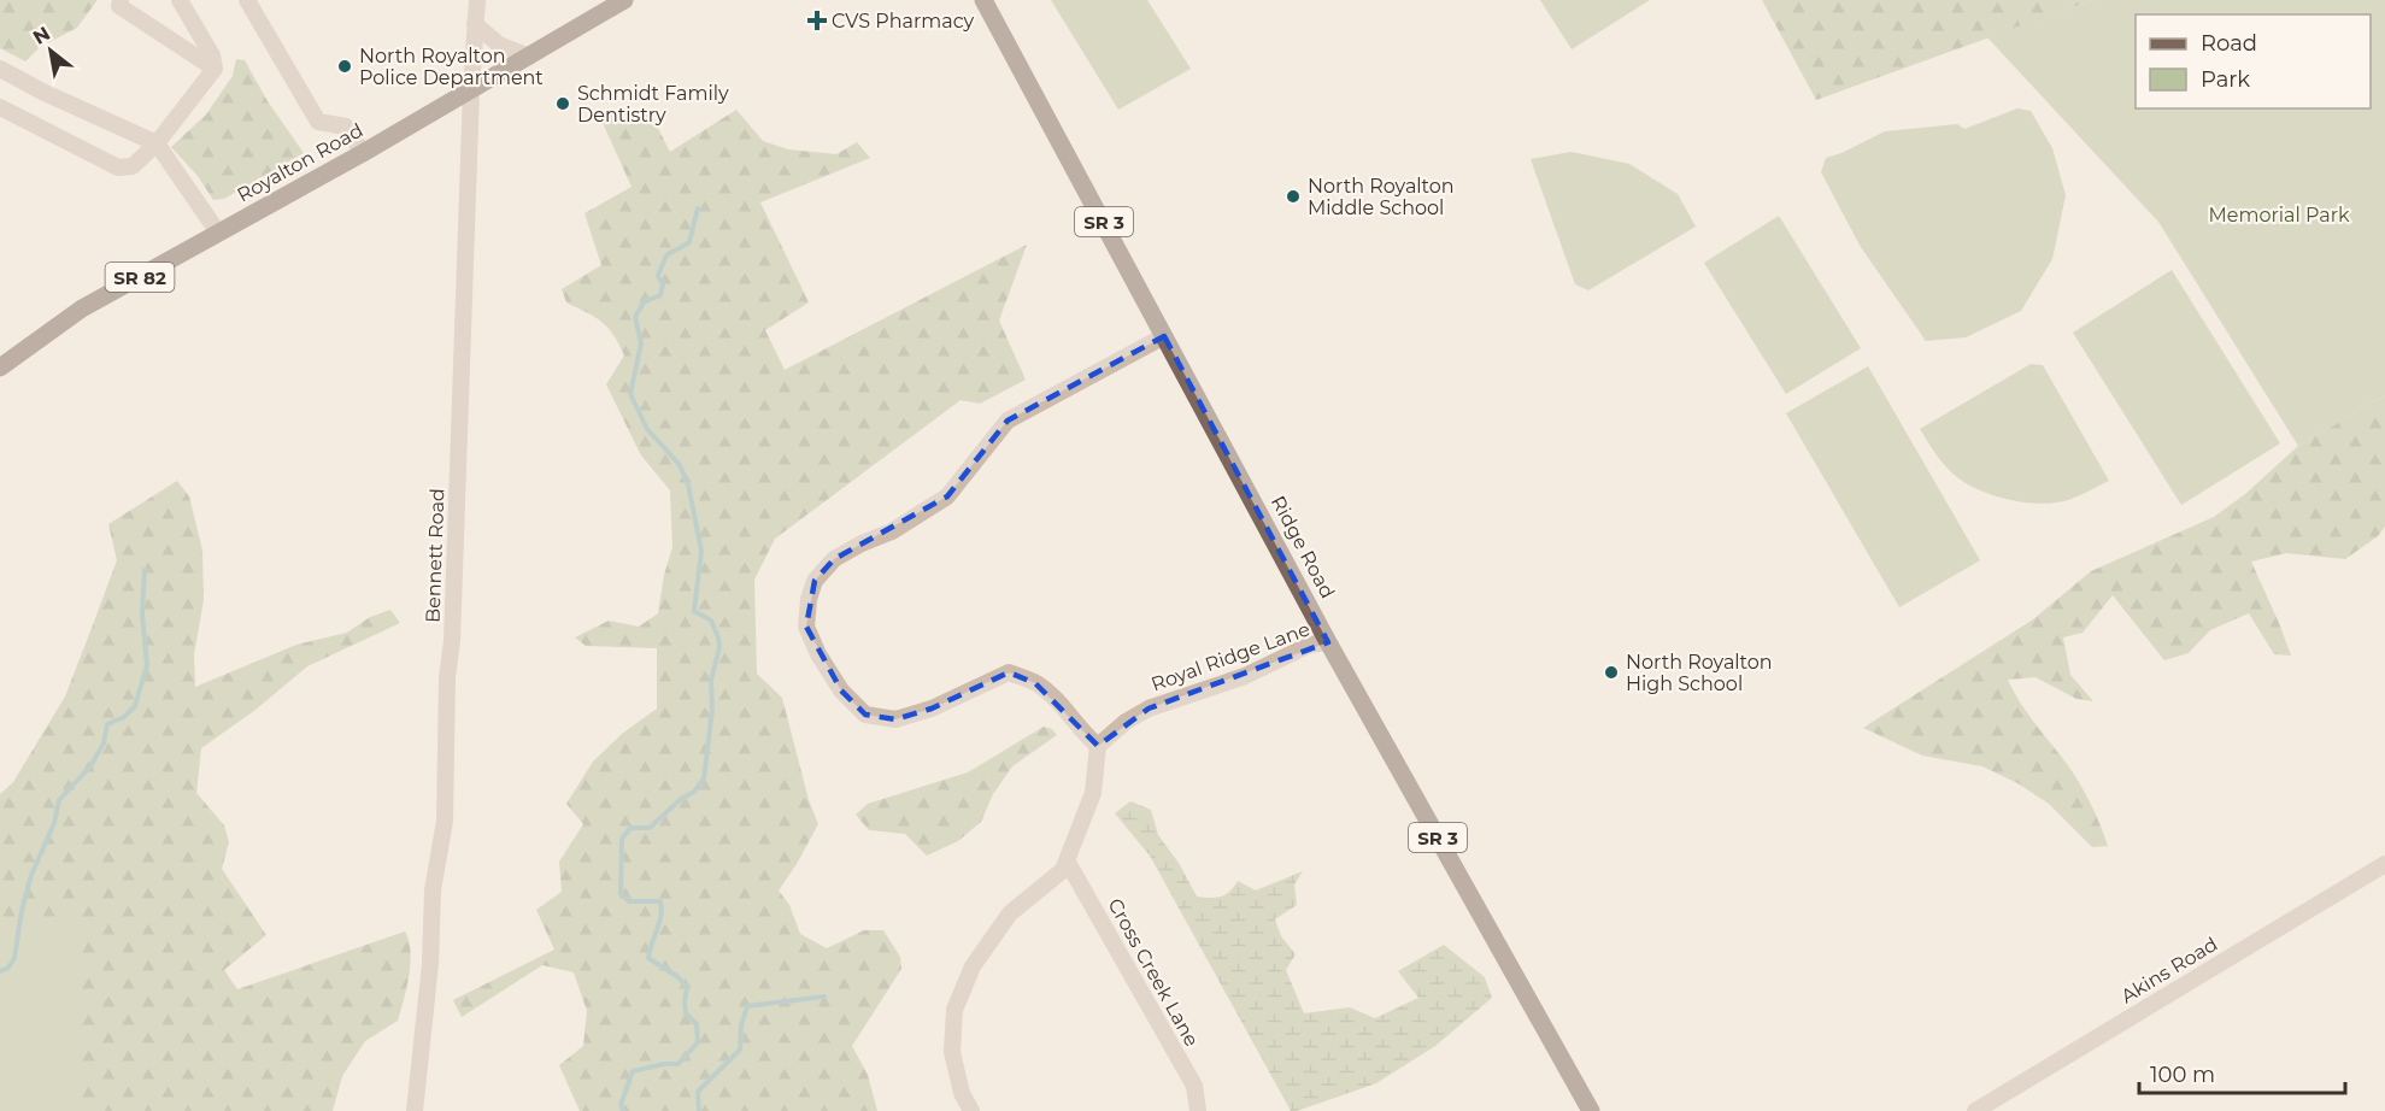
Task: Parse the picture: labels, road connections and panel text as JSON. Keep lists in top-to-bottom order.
{
  "streets": {
    "main road": [
      "Royalton Road",
      "SR 3",
      "SR 82",
      "Ridge Road"
    ],
    "street": [
      "Bennett Road",
      "Royal Ridge Lane",
      "Akins Road",
      "Cross Creek Lane"
    ]
  },
  "crossings": [
    ["Royalton Road", "Bennett Road"],
    ["Ridge Road", "Royal Ridge Lane"]
  ],
  "parks": ["Memorial Park"],
  "places": {
    "health": ["CVS Pharmacy"],
    "other": [
      "North Royalton Police Department",
      "Schmidt Family Dentistry",
      "North Royalton Middle School",
      "North Royalton High School"
    ]
  },
  "legend": ["Road", "Park"],
  "scale_bar": "100 m",
  "north": "top left"
}
